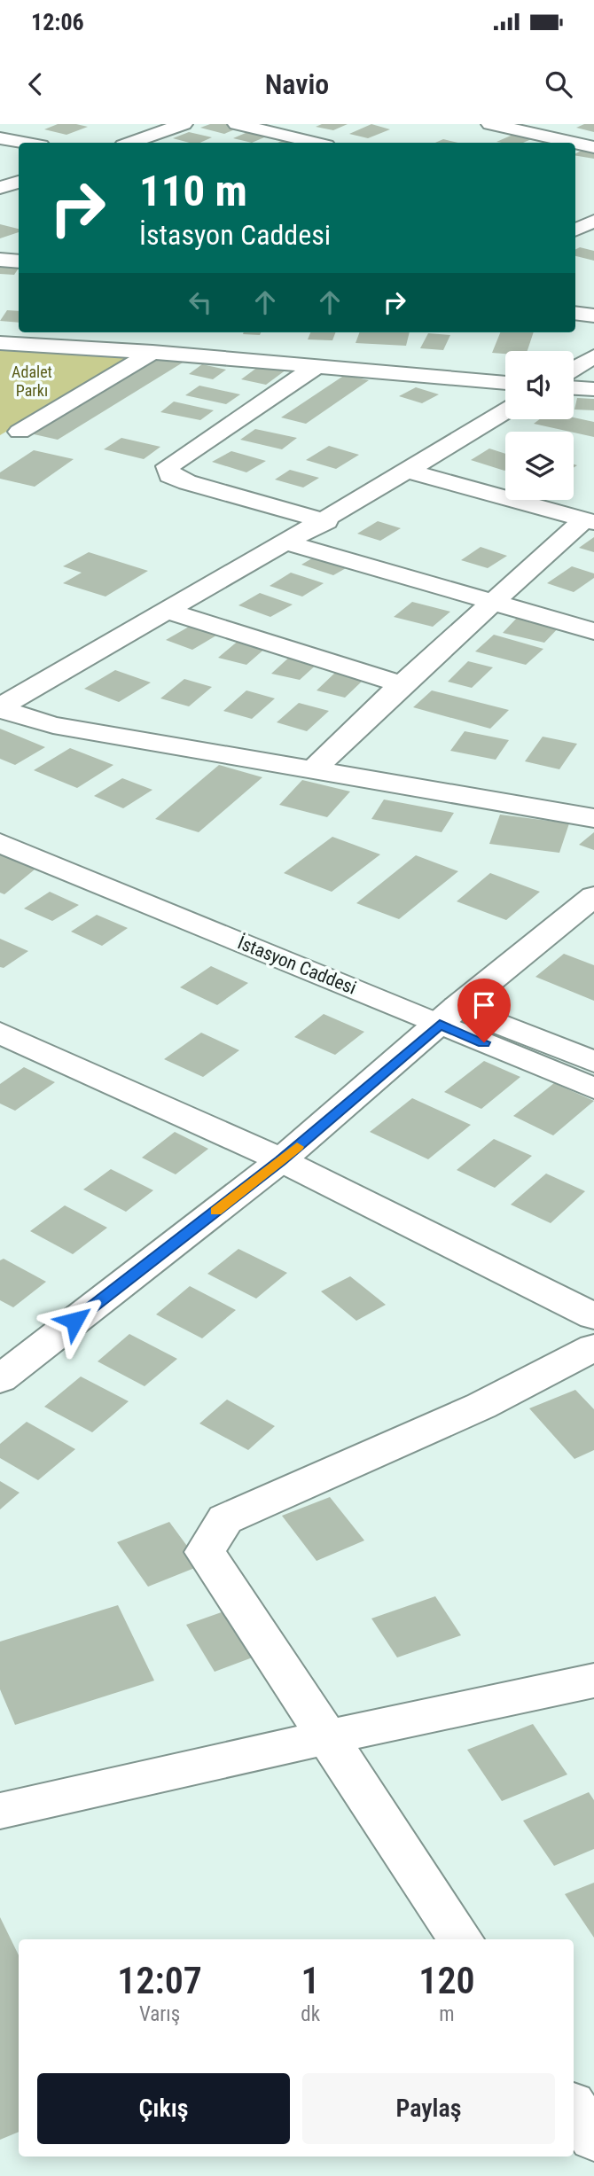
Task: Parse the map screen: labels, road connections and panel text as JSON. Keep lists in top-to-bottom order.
{
  "streets": {
    "street": ["İstasyon Caddesi"]
  },
  "parks": ["Adalet Parkı"],
  "page": {
    "status": "12:06",
    "header": "Navio",
    "turn": ["110 m", "İstasyon Caddesi"],
    "eta": [
      "12:07",
      "Varış",
      "1",
      "dk",
      "120",
      "m"
    ],
    "buttons": ["Çıkış", "Paylaş"]
  }
}
